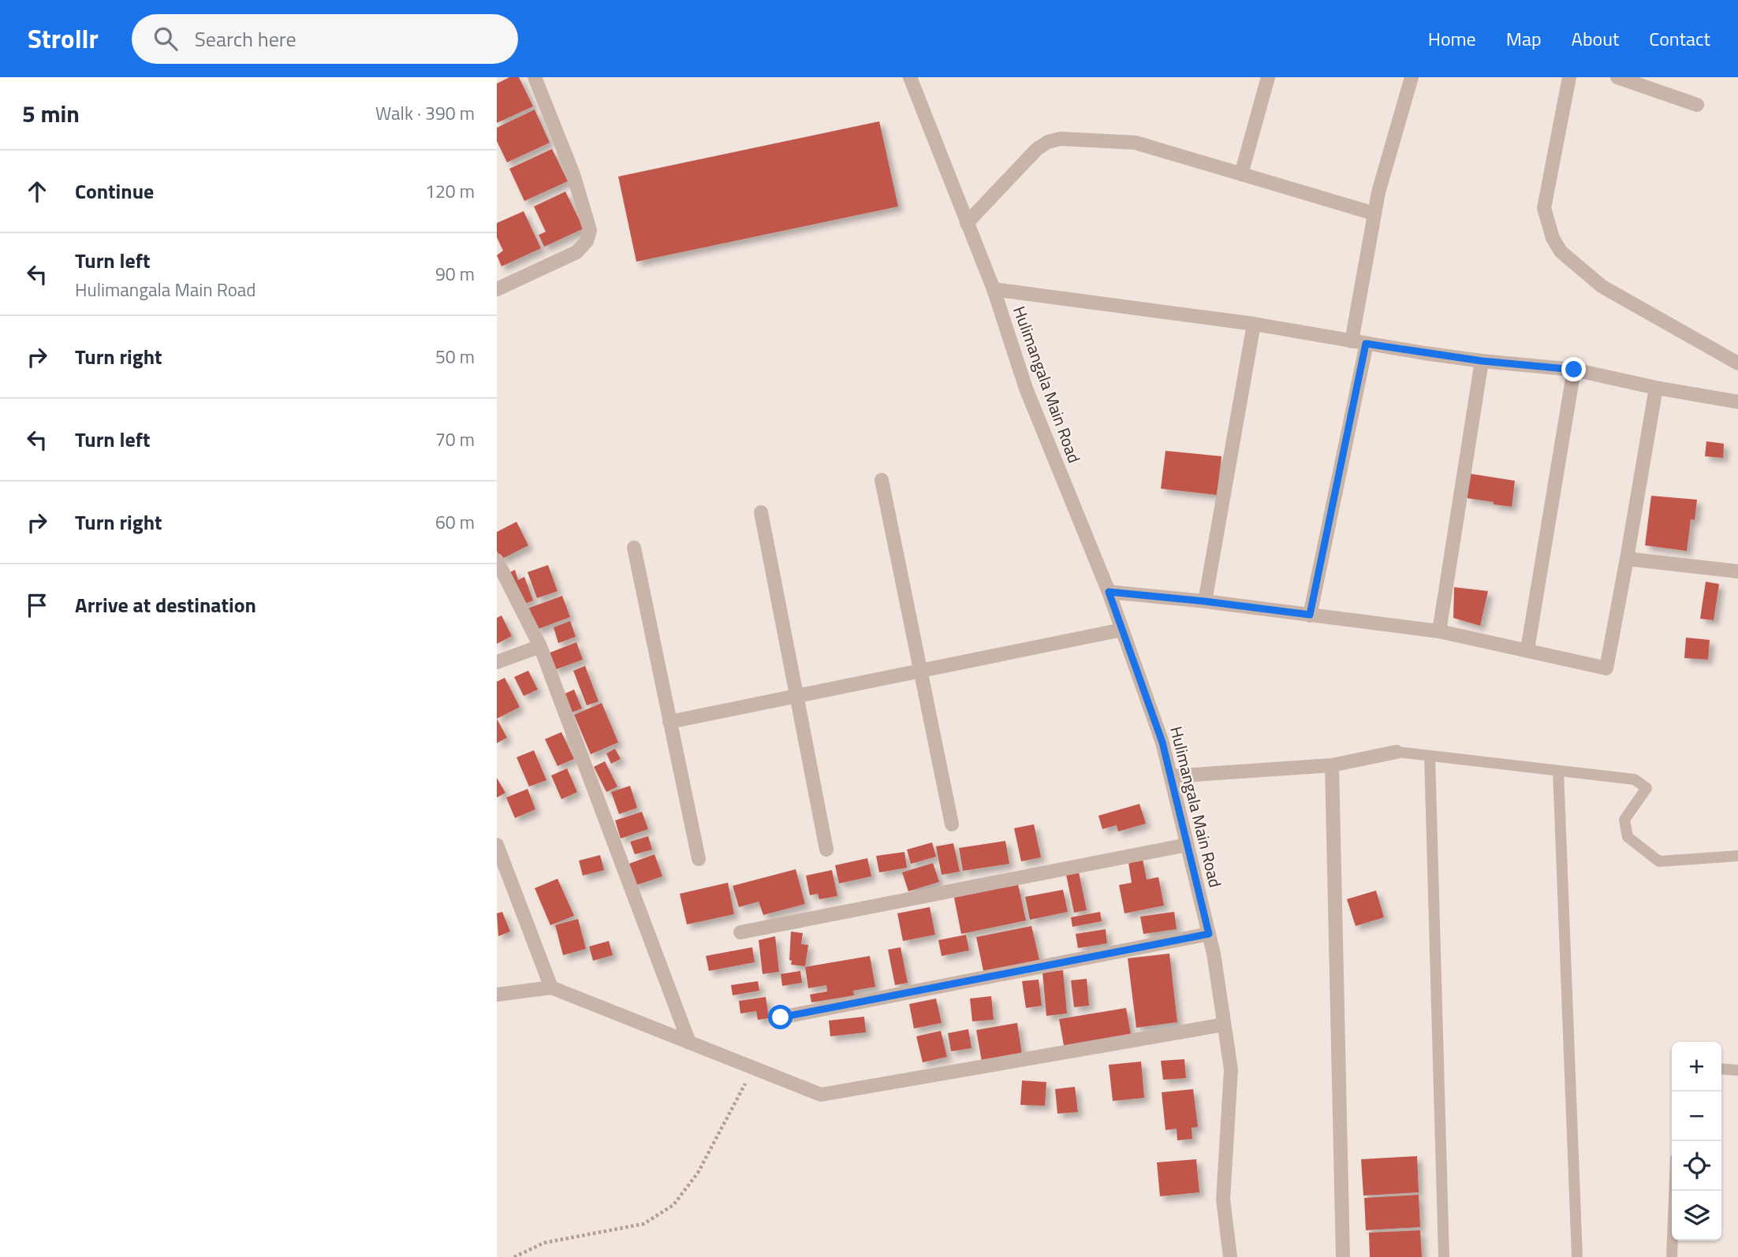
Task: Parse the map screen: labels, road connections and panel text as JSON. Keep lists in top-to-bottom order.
{
  "streets": {
    "street": ["Hulimangala Main Road"]
  },
  "page": {
    "header": "Strollr",
    "search": "Search here",
    "nav": [
      "Home",
      "Map",
      "About",
      "Contact"
    ],
    "heading": ["5 min", "Walk · 390 m"],
    "list": [
      ["Continue", "120 m"],
      ["Turn left", "Hulimangala Main Road", "90 m"],
      ["Turn right", "50 m"],
      ["Turn left", "70 m"],
      ["Turn right", "60 m"],
      "Arrive at destination"
    ],
    "map_buttons": ["+", "−"]
  }
}
